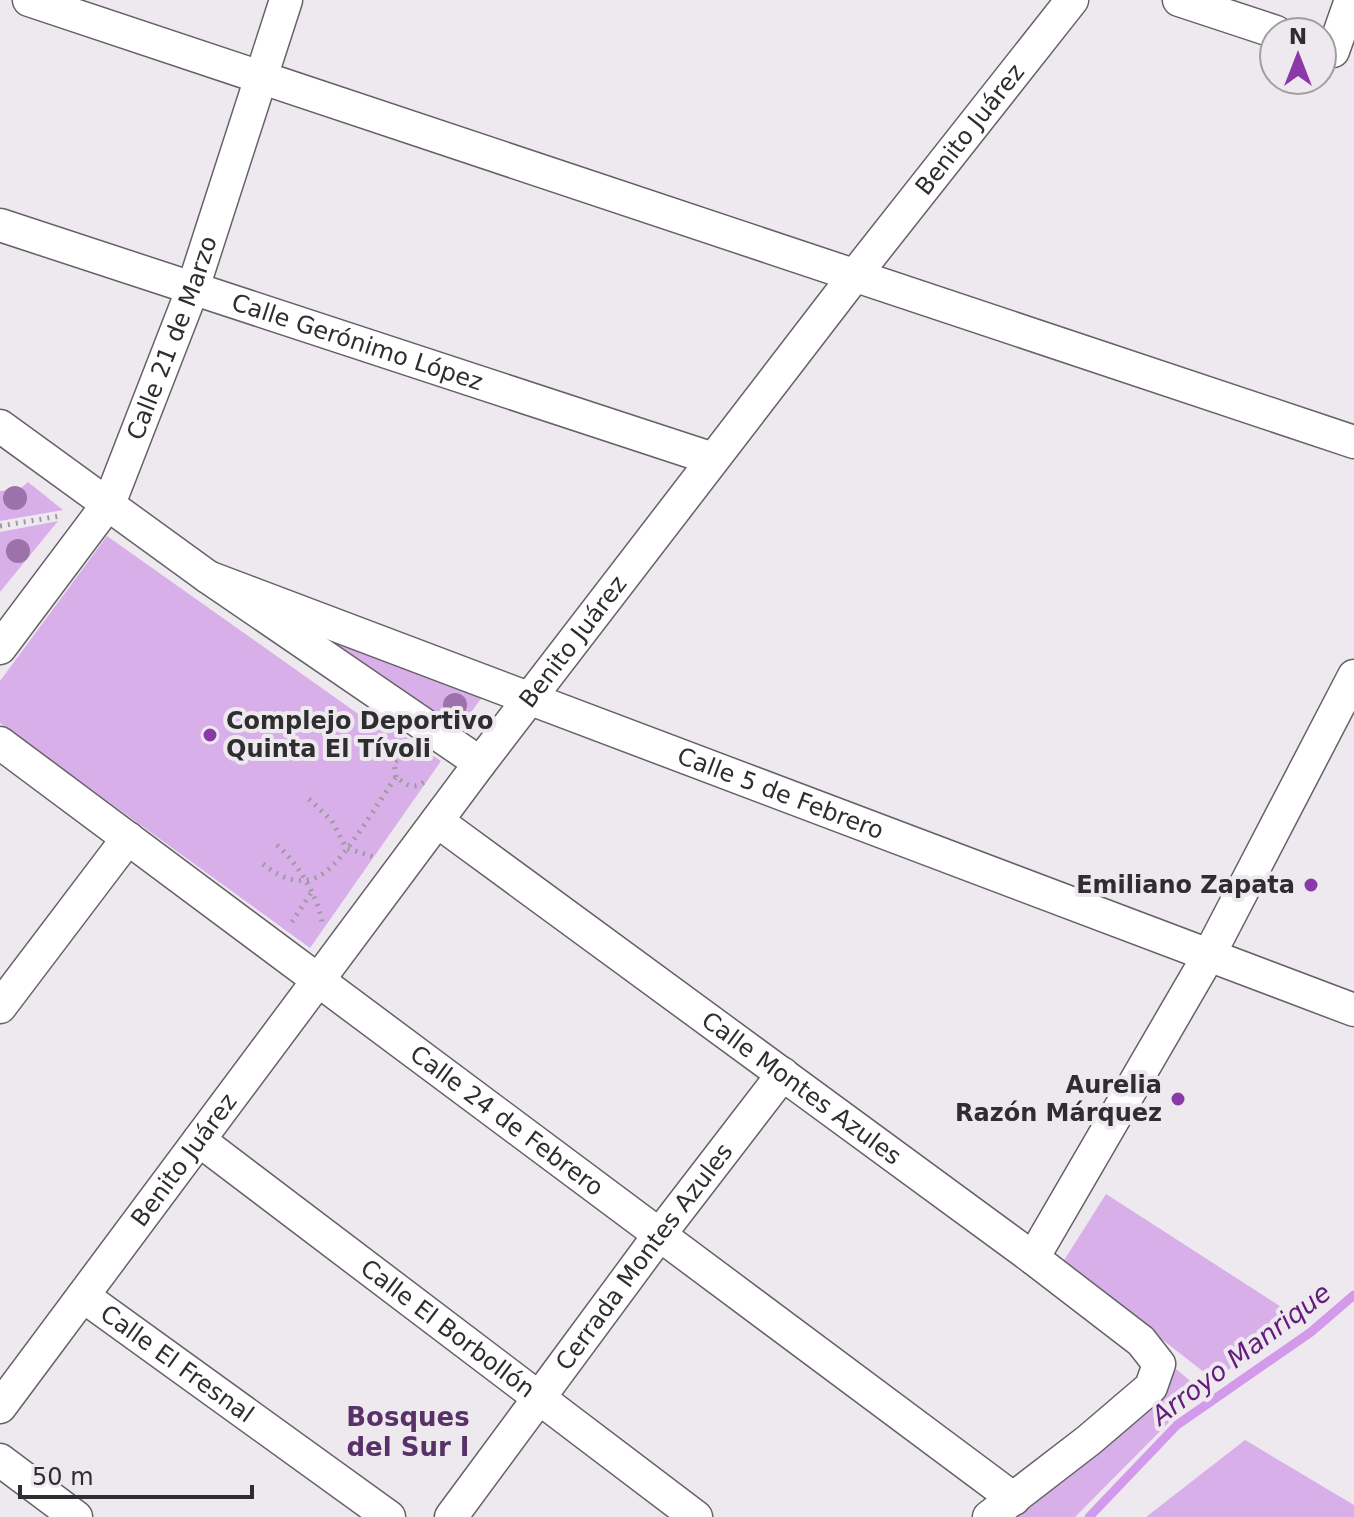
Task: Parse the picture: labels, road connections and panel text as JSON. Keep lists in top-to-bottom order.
{
  "streets": {
    "street": [
      "Benito Juárez",
      "Calle 21 de Marzo",
      "Calle Gerónimo López",
      "Calle 5 de Febrero",
      "Calle Montes Azules",
      "Calle 24 de Febrero",
      "Cerrada Montes Azules",
      "Calle El Borbollón",
      "Calle El Fresnal"
    ]
  },
  "crossings": [
    ["Benito Juárez", "Calle Gerónimo López"],
    ["Benito Juárez", "Calle 5 de Febrero"],
    ["Benito Juárez", "Calle Montes Azules"],
    ["Benito Juárez", "Calle 24 de Febrero"],
    ["Benito Juárez", "Calle El Borbollón"],
    ["Benito Juárez", "Calle El Fresnal"],
    ["Calle 21 de Marzo", "Calle Gerónimo López"],
    ["Calle 21 de Marzo", "Calle 5 de Febrero"],
    ["Calle Montes Azules", "Calle 24 de Febrero"],
    ["Calle Montes Azules", "Cerrada Montes Azules"],
    ["Calle 24 de Febrero", "Cerrada Montes Azules"],
    ["Cerrada Montes Azules", "Calle El Borbollón"]
  ],
  "districts": ["Bosques del Sur I"],
  "water": ["Arroyo Manrique"],
  "places": ["Complejo Deportivo Quinta El Tívoli", "Emiliano Zapata", "Aurelia Razón Márquez"],
  "scale_bar": "50 m",
  "north": "top"
}
